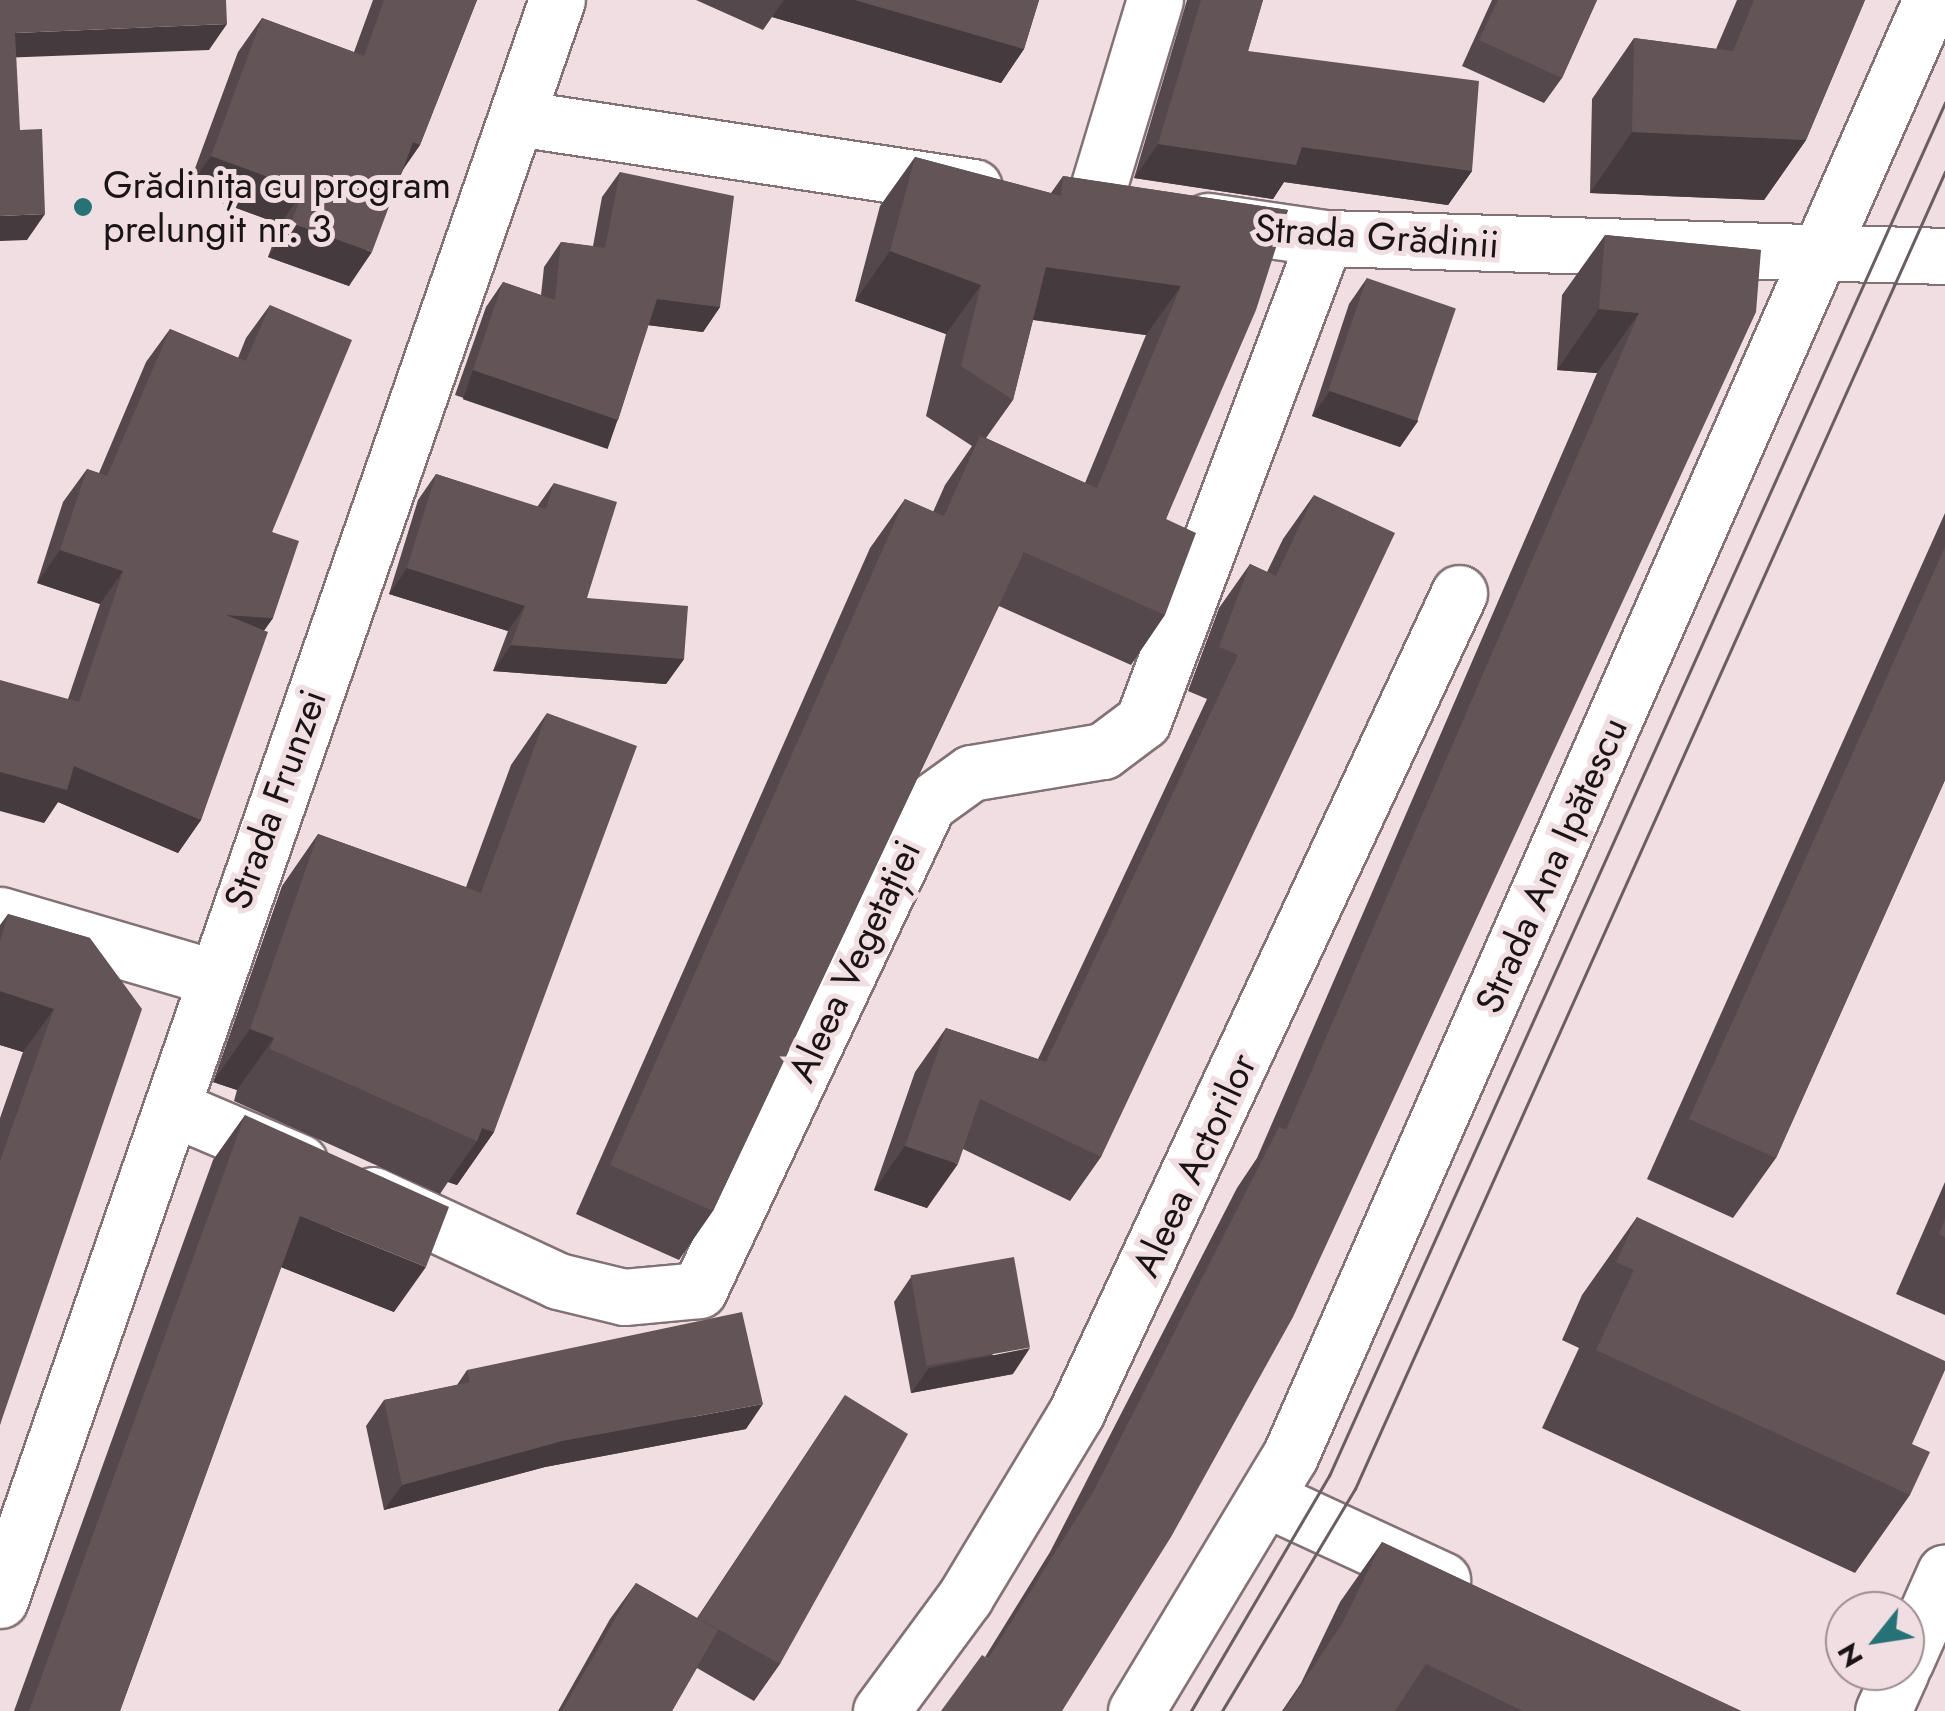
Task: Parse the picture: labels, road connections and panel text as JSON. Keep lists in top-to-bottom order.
{
  "streets": {
    "street": [
      "Strada Grădinii",
      "Strada Frunzei",
      "Strada Ana Ipătescu",
      "Aleea Vegetației",
      "Aleea Actorilor"
    ]
  },
  "crossings": [
    ["Strada Grădinii", "Strada Frunzei"],
    ["Strada Grădinii", "Strada Ana Ipătescu"],
    ["Strada Grădinii", "Aleea Vegetației"],
    ["Strada Frunzei", "Aleea Vegetației"]
  ],
  "places": ["Grădinița cu program prelungit nr. 3"],
  "north": "bottom left"
}
